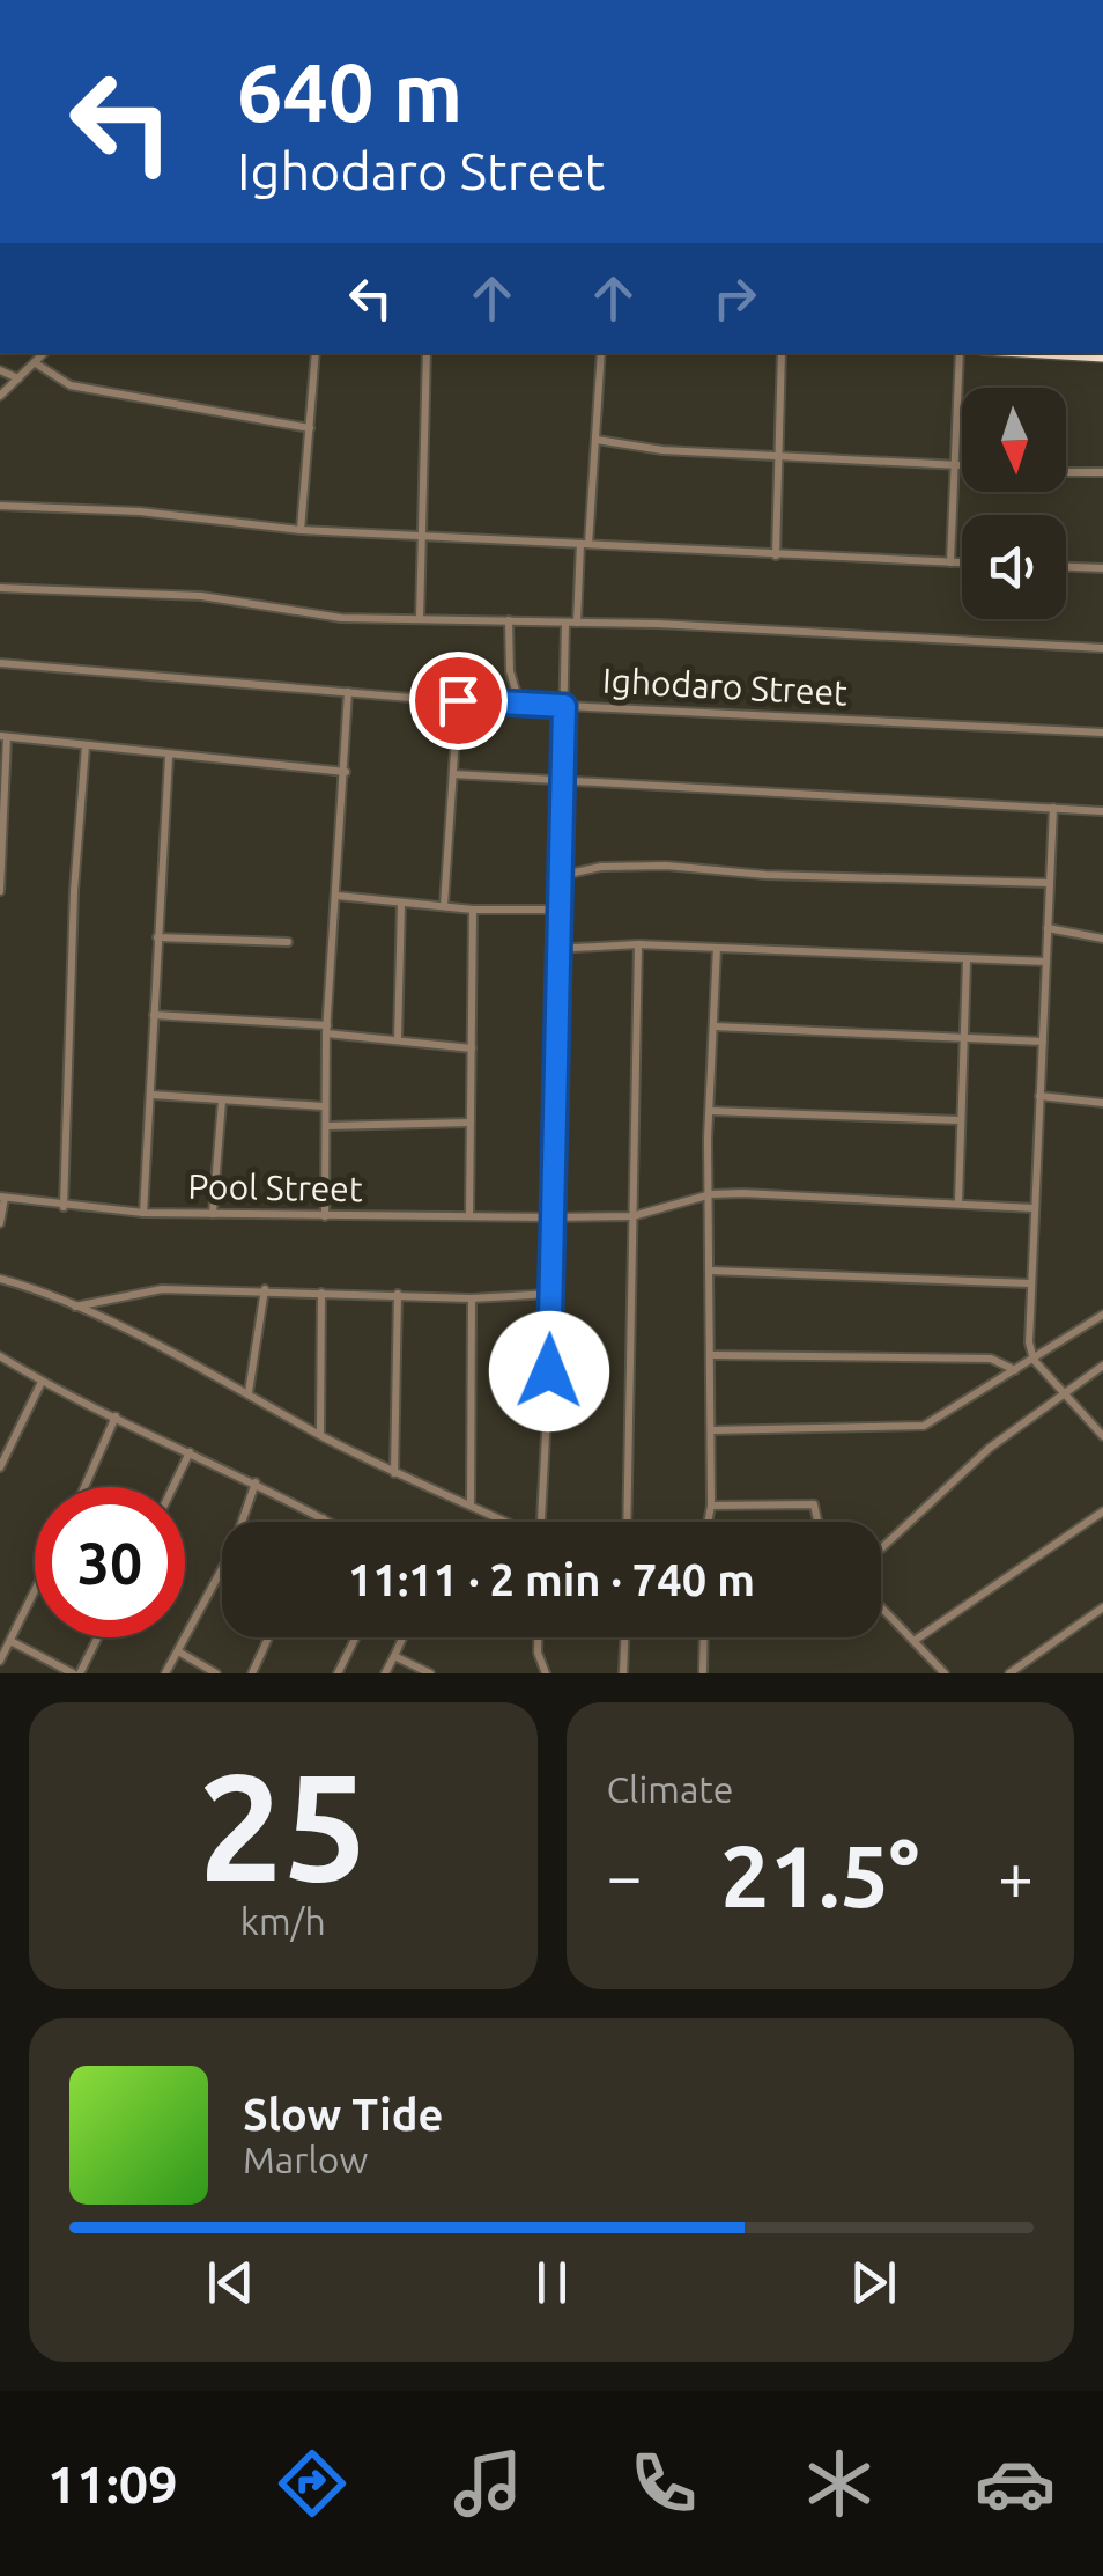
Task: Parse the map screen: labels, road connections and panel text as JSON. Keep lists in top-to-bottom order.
{
  "streets": {
    "street": ["Ighodaro Street", "Pool Street"]
  },
  "north": "bottom",
  "page": {
    "turn": ["640 m", "Ighodaro Street"],
    "limit": "30",
    "trip": "11:11 · 2 min · 740 m",
    "tile": [
      ["25", "km/h"],
      "Climate"
    ],
    "heat": ["−", "21.5°", "+"],
    "song": ["Slow Tide", "Marlow"],
    "tabs": "11:09"
  }
}
